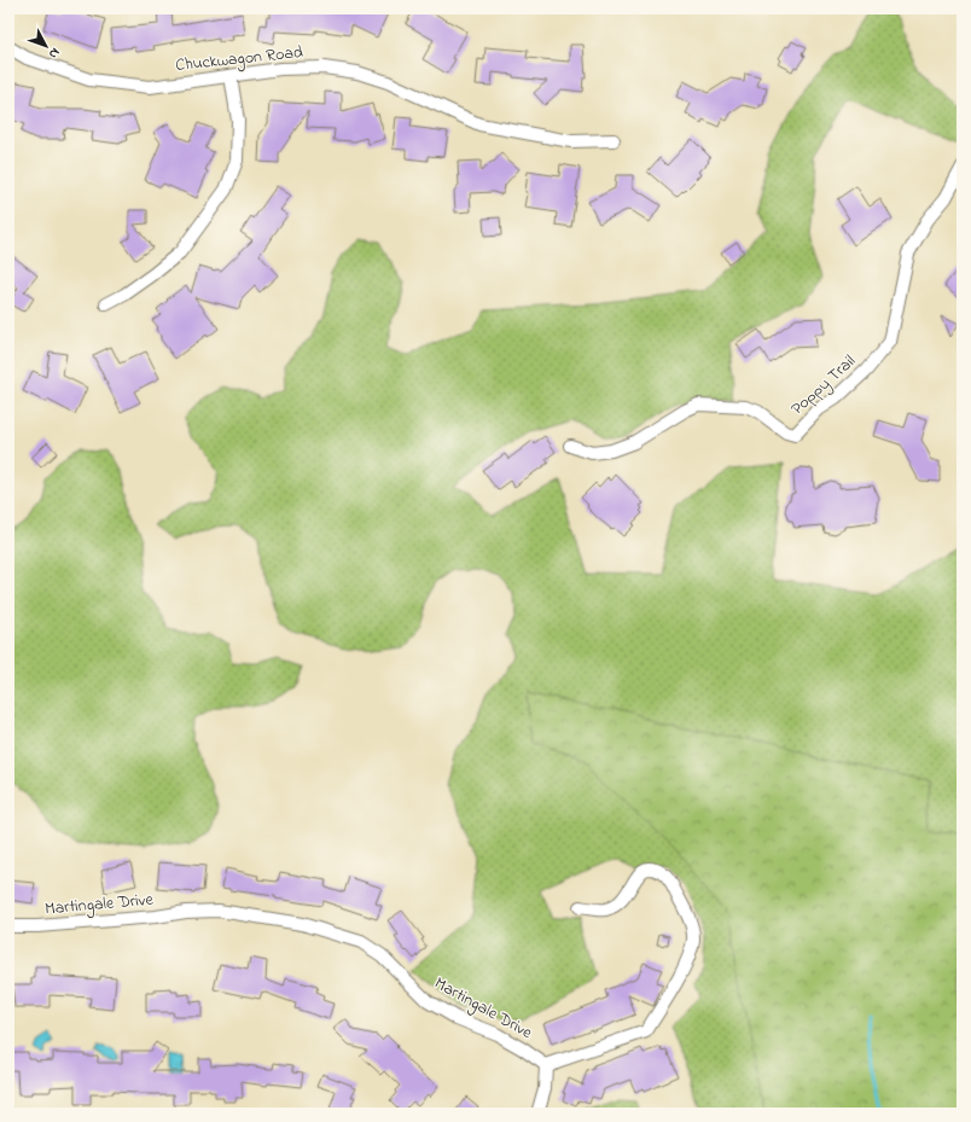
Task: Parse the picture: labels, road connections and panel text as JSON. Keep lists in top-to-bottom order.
{
  "streets": {
    "street": ["Chuckwagon Road", "Poppy Trail", "Martingale Drive"]
  },
  "north": "bottom right"
}
